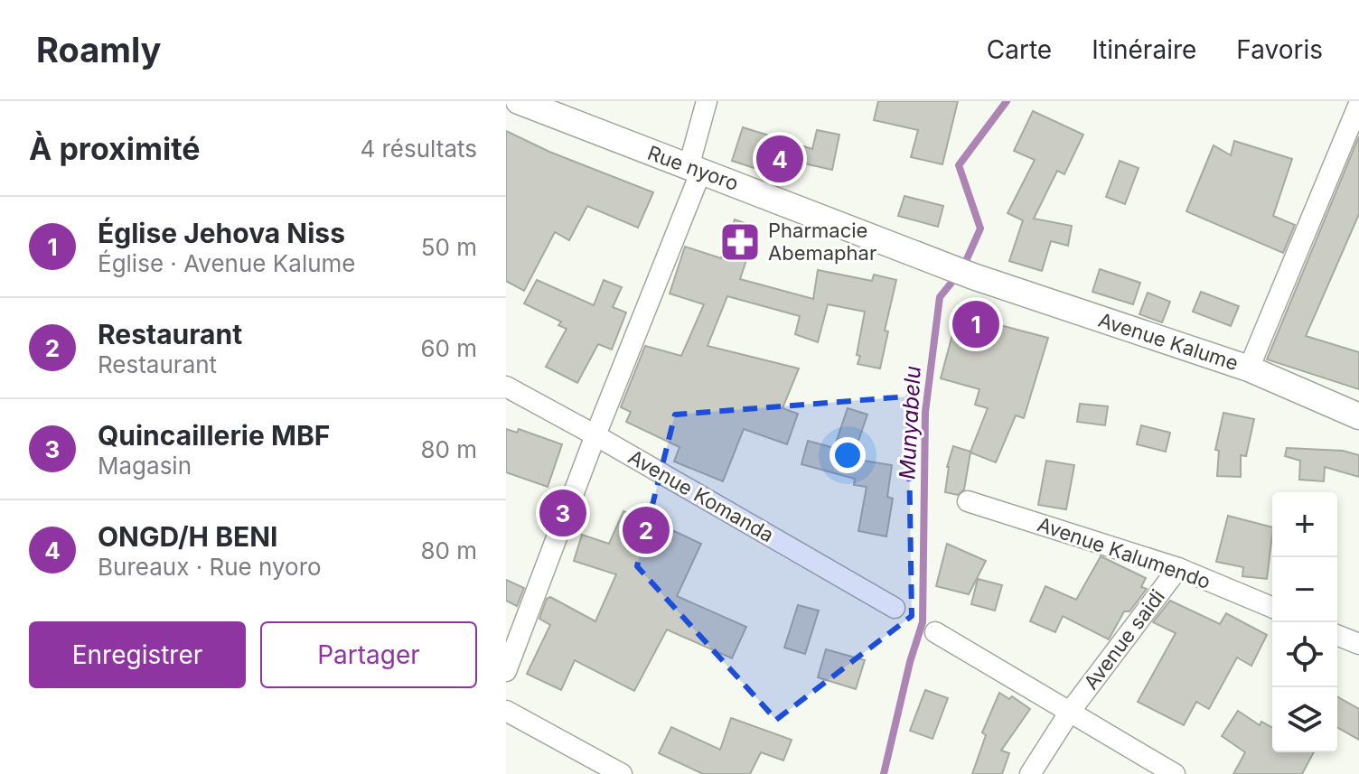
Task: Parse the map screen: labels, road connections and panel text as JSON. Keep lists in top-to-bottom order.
{
  "streets": {
    "street": [
      "Rue nyoro",
      "Avenue Kalume",
      "Avenue Komanda",
      "Avenue Kalumendo",
      "Avenue saidi"
    ]
  },
  "crossings": [
    ["Rue nyoro", "Avenue Kalume"],
    ["Avenue Kalumendo", "Avenue saidi"]
  ],
  "water": ["Munyabelu"],
  "places": {
    "pharmacy": ["Pharmacie Abemaphar"]
  },
  "page": {
    "header": "Roamly",
    "nav": ["Carte", "Itinéraire", "Favoris"],
    "heading": ["À proximité", "4 résultats"],
    "pins": [
      "4",
      "1",
      "3",
      "2"
    ],
    "list": [
      {
        "mark": "1",
        "name": "Église Jehova Niss",
        "note": "Église · Avenue Kalume",
        "value": "50 m"
      },
      {
        "mark": "2",
        "name": "Restaurant",
        "note": "Restaurant",
        "value": "60 m"
      },
      {
        "mark": "3",
        "name": "Quincaillerie MBF",
        "note": "Magasin",
        "value": "80 m"
      },
      {
        "mark": "4",
        "name": "ONGD/H BENI",
        "note": "Bureaux · Rue nyoro",
        "value": "80 m"
      }
    ],
    "map_buttons": ["+", "−"],
    "buttons": ["Enregistrer", "Partager"]
  }
}
